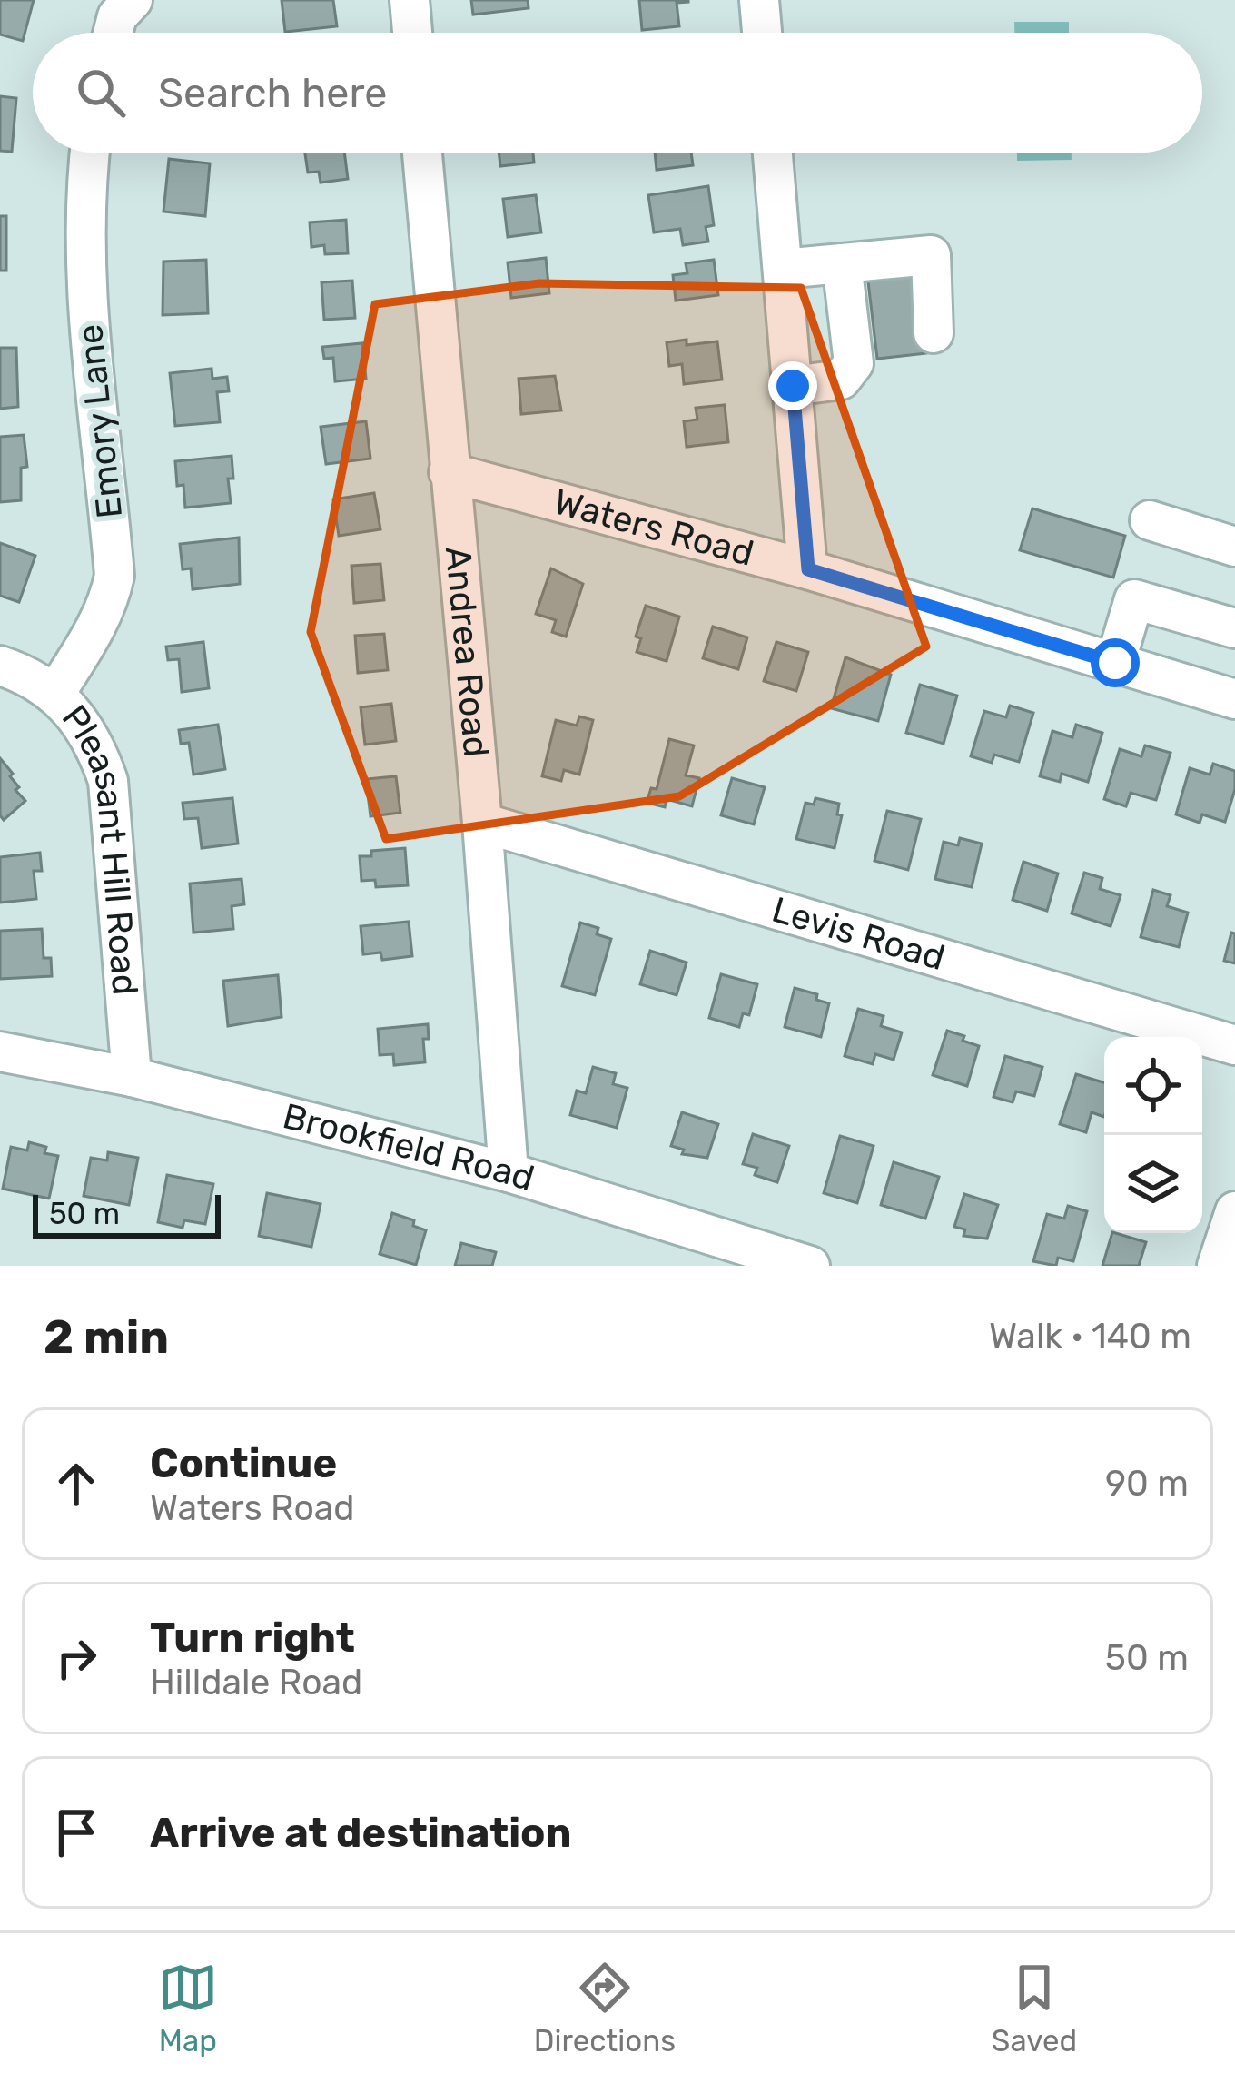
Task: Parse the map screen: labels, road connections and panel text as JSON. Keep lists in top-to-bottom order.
{
  "streets": {
    "street": [
      "Emory Lane",
      "Waters Road",
      "Andrea Road",
      "Pleasant Hill Road",
      "Levis Road",
      "Brookfield Road"
    ]
  },
  "crossings": [
    ["Emory Lane", "Pleasant Hill Road"],
    ["Waters Road", "Andrea Road"],
    ["Andrea Road", "Levis Road"],
    ["Andrea Road", "Brookfield Road"],
    ["Pleasant Hill Road", "Brookfield Road"]
  ],
  "scale_bar": "50 m",
  "page": {
    "search": "Search here",
    "scale": "50 m",
    "heading": ["2 min", "Walk · 140 m"],
    "list": [
      ["Continue", "Waters Road", "90 m"],
      ["Turn right", "Hilldale Road", "50 m"],
      "Arrive at destination"
    ],
    "nav": ["Map", "Directions", "Saved"]
  }
}
